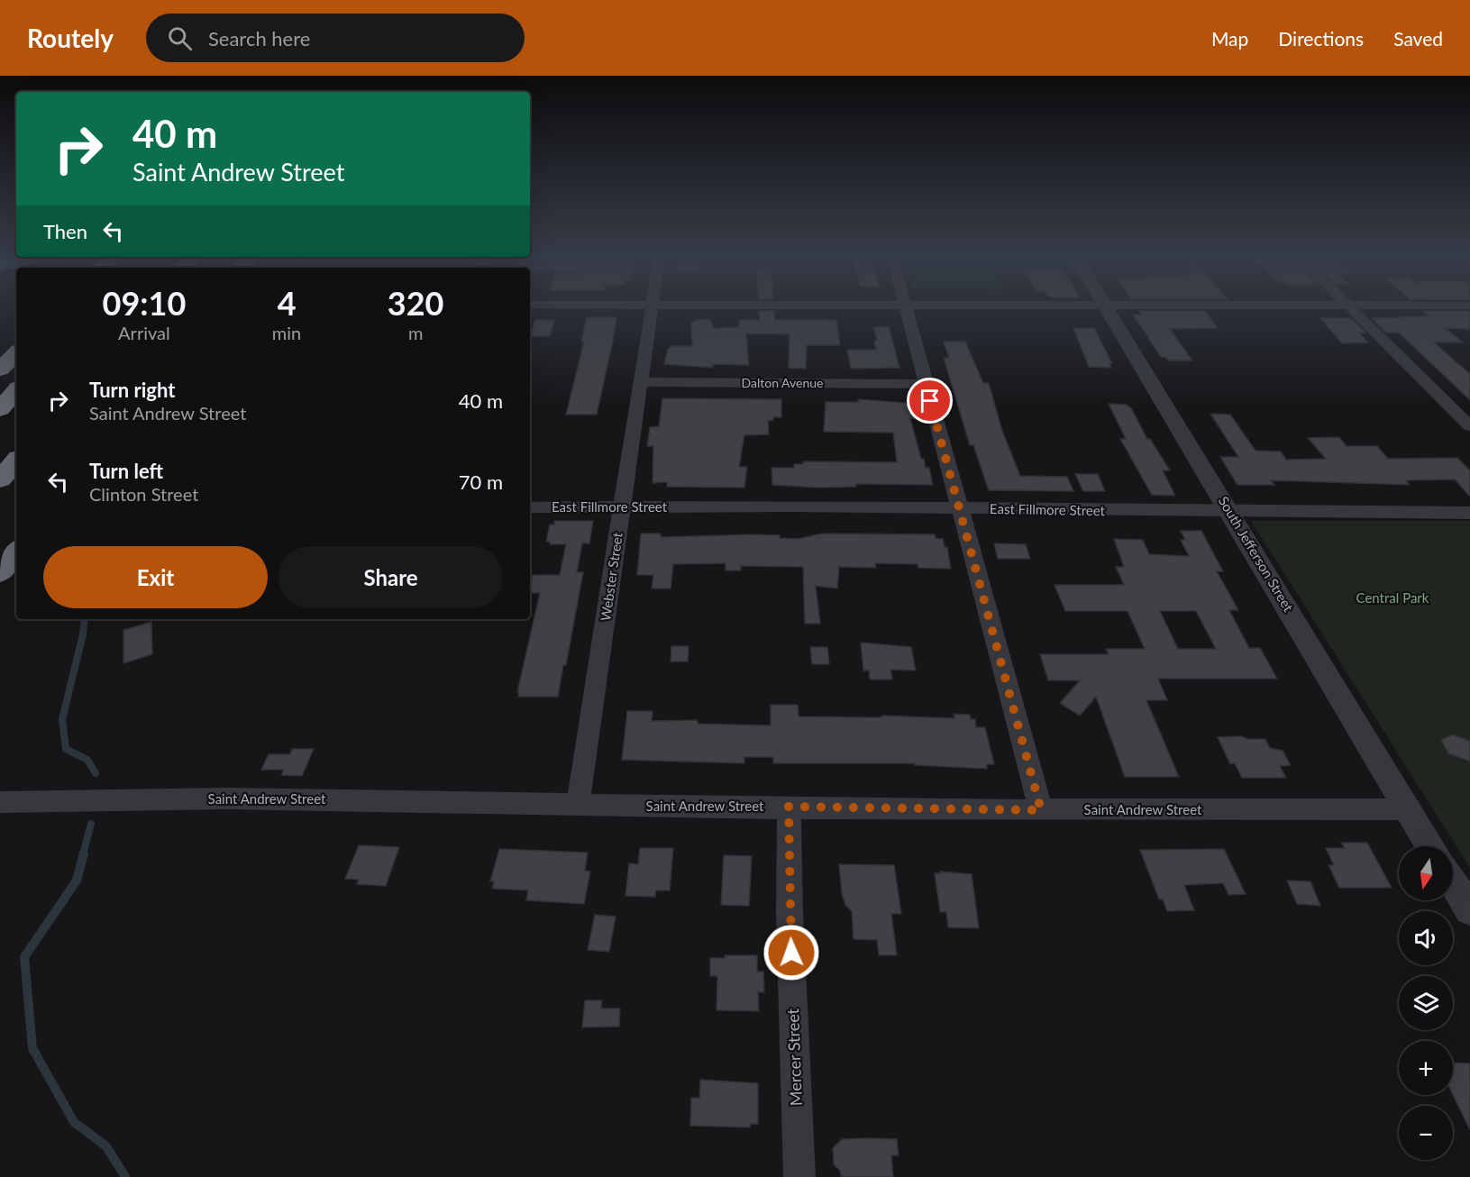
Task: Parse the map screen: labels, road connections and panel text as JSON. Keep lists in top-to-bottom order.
{
  "streets": {
    "street": [
      "Dalton Avenue",
      "East Fillmore Street",
      "South Jefferson Street",
      "Webster Street",
      "Saint Andrew Street",
      "Mercer Street"
    ]
  },
  "crossings": [
    ["Dalton Avenue", "Webster Street"],
    ["East Fillmore Street", "South Jefferson Street"],
    ["East Fillmore Street", "Webster Street"],
    ["South Jefferson Street", "Saint Andrew Street"],
    ["Webster Street", "Saint Andrew Street"],
    ["Saint Andrew Street", "Mercer Street"]
  ],
  "parks": ["Central Park"],
  "north": "bottom",
  "page": {
    "header": "Routely",
    "search": "Search here",
    "nav": ["Map", "Directions", "Saved"],
    "turn": ["40 m", "Saint Andrew Street"],
    "then": "Then",
    "eta": [
      "09:10",
      "Arrival",
      "4",
      "min",
      "320",
      "m"
    ],
    "list": [
      {
        "name": "Turn right",
        "note": "Saint Andrew Street",
        "value": "40 m"
      },
      {
        "name": "Turn left",
        "note": "Clinton Street",
        "value": "70 m"
      }
    ],
    "buttons": ["Exit", "Share"],
    "map_buttons": ["+", "−"]
  }
}
